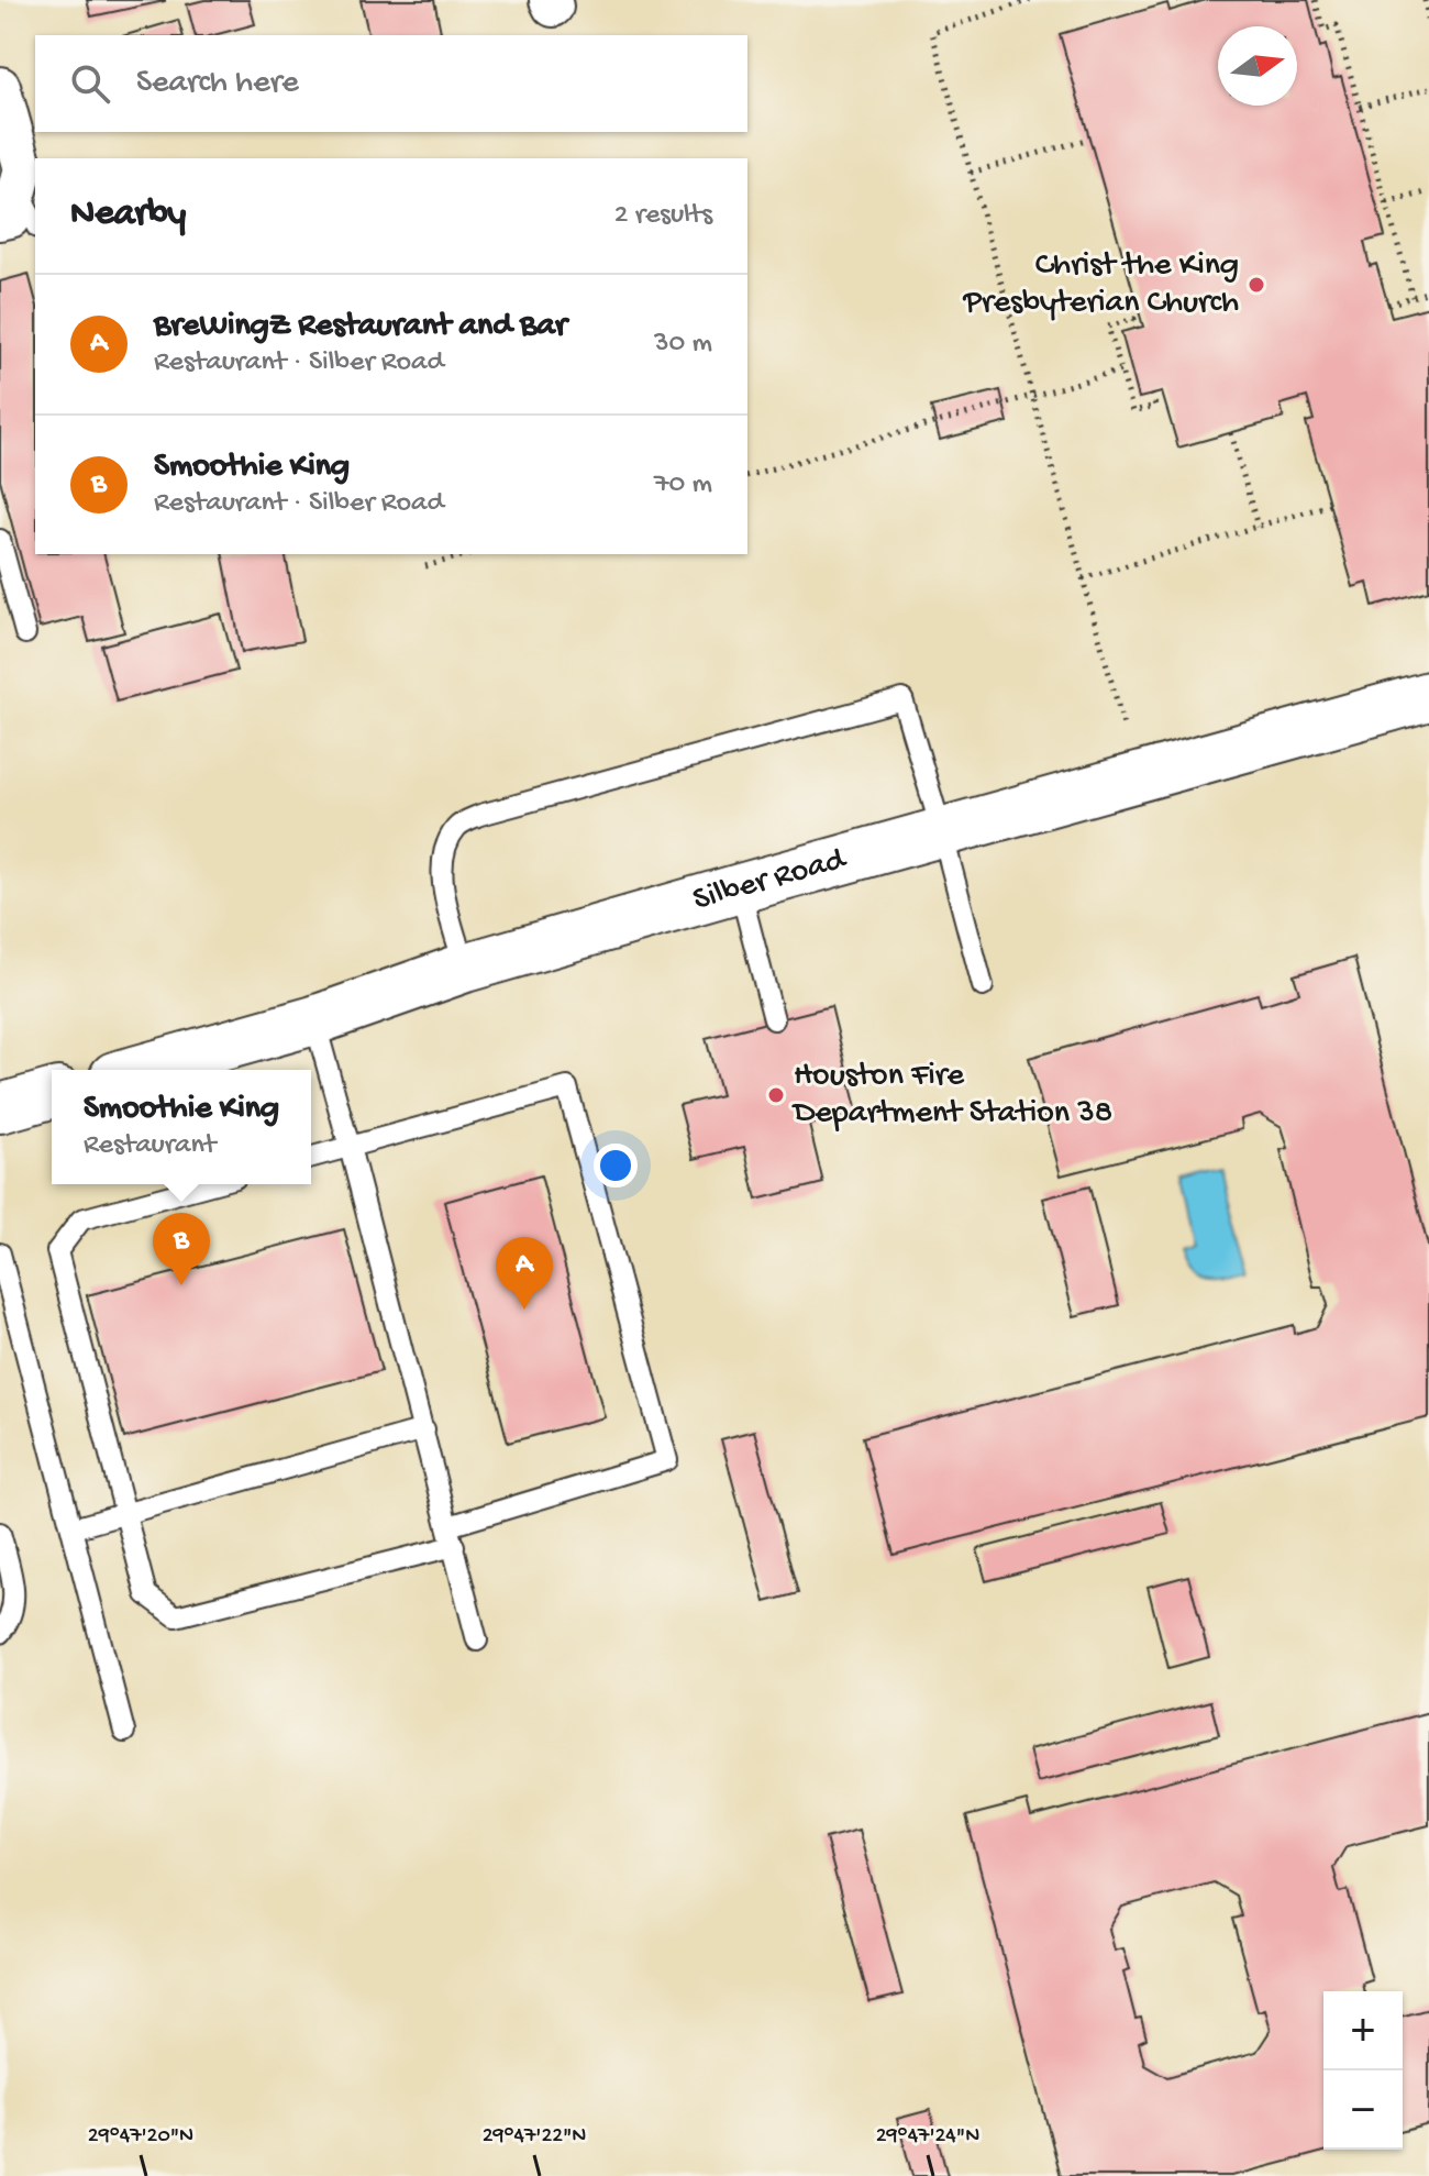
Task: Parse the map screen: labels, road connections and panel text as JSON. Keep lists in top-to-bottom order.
{
  "streets": {
    "street": ["Silber Road"]
  },
  "places": ["Christ the King Presbyterian Church", "Houston Fire Department Station 38"],
  "north": "right",
  "page": {
    "search": "Search here",
    "heading": ["Nearby", "2 results"],
    "list": [
      {
        "mark": "A",
        "name": "BreWingZ Restaurant and Bar",
        "note": "Restaurant · Silber Road",
        "value": "30 m"
      },
      {
        "mark": "B",
        "name": "Smoothie King",
        "note": "Restaurant · Silber Road",
        "value": "70 m"
      }
    ],
    "popup": ["Smoothie King", "Restaurant"],
    "pins": ["B", "A"],
    "map_buttons": ["+", "−"]
  },
  "coordinates": ["29°47'20\"N", "29°47'22\"N", "29°47'24\"N"]
}
